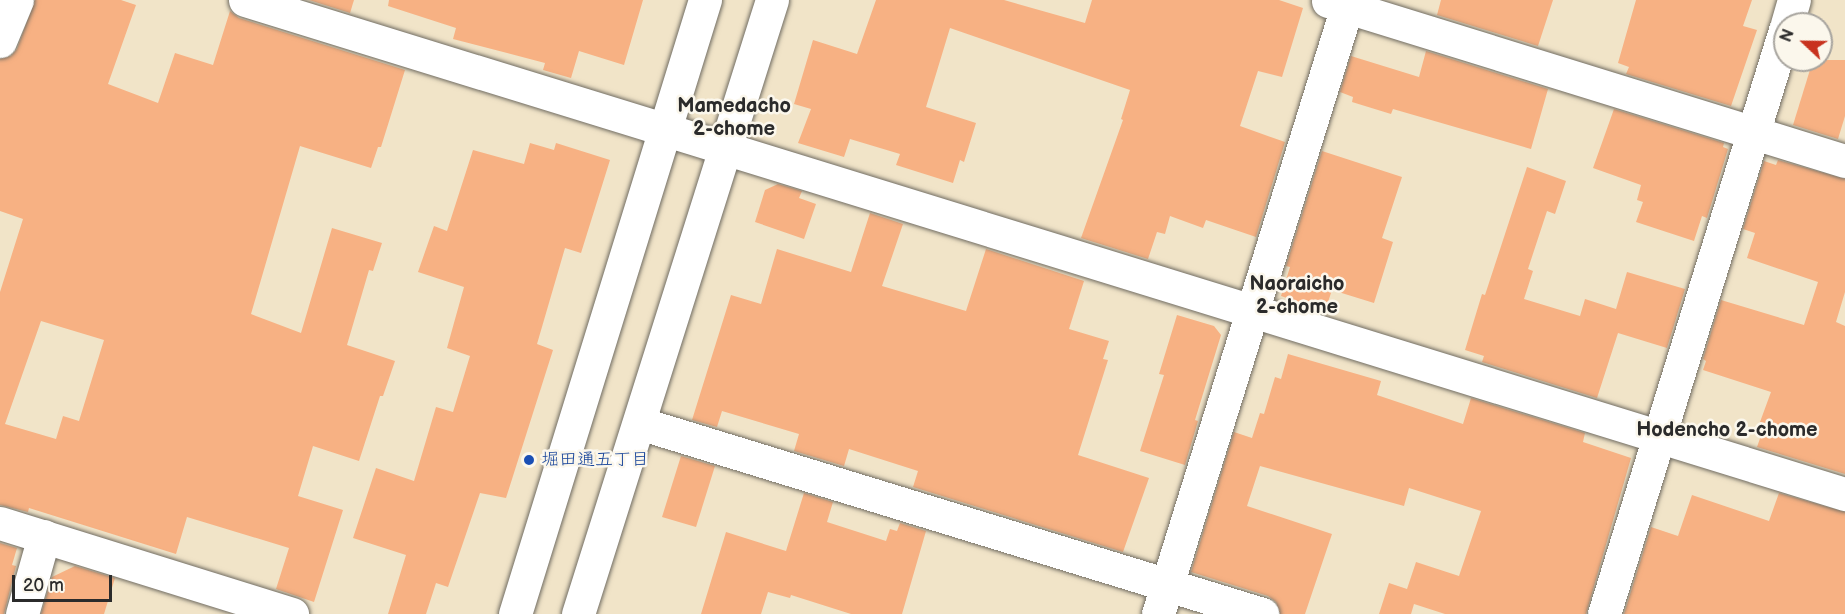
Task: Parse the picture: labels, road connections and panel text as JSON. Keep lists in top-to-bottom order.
{
  "districts": ["Mamedacho 2-chome", "Naoraicho 2-chome", "Hodencho 2-chome"],
  "places": ["堀田通五丁目"],
  "scale_bar": "20 m",
  "north": "left"
}
